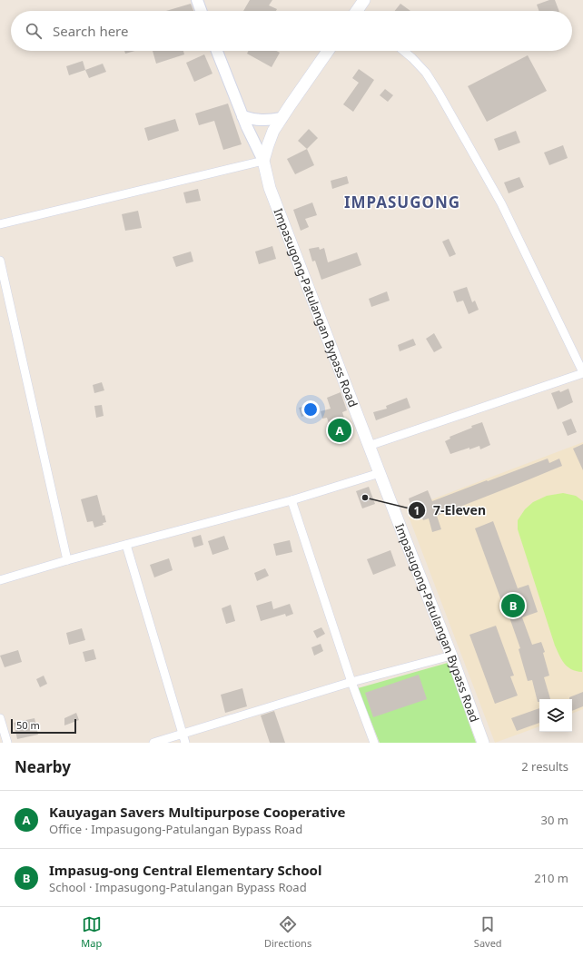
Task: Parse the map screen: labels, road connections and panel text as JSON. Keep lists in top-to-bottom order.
{
  "streets": {
    "main road": ["Impasugong-Patulangan Bypass Road"]
  },
  "districts": ["IMPASUGONG"],
  "places": ["7-Eleven"],
  "scale_bar": "50 m",
  "page": {
    "search": "Search here",
    "pins": ["A", "B"],
    "scale": "50 m",
    "heading": ["Nearby", "2 results"],
    "list": [
      {
        "mark": "A",
        "name": "Kauyagan Savers Multipurpose Cooperative",
        "note": "Office · Impasugong-Patulangan Bypass Road",
        "value": "30 m"
      },
      {
        "mark": "B",
        "name": "Impasug-ong Central Elementary School",
        "note": "School · Impasugong-Patulangan Bypass Road",
        "value": "210 m"
      }
    ],
    "nav": ["Map", "Directions", "Saved"]
  }
}
